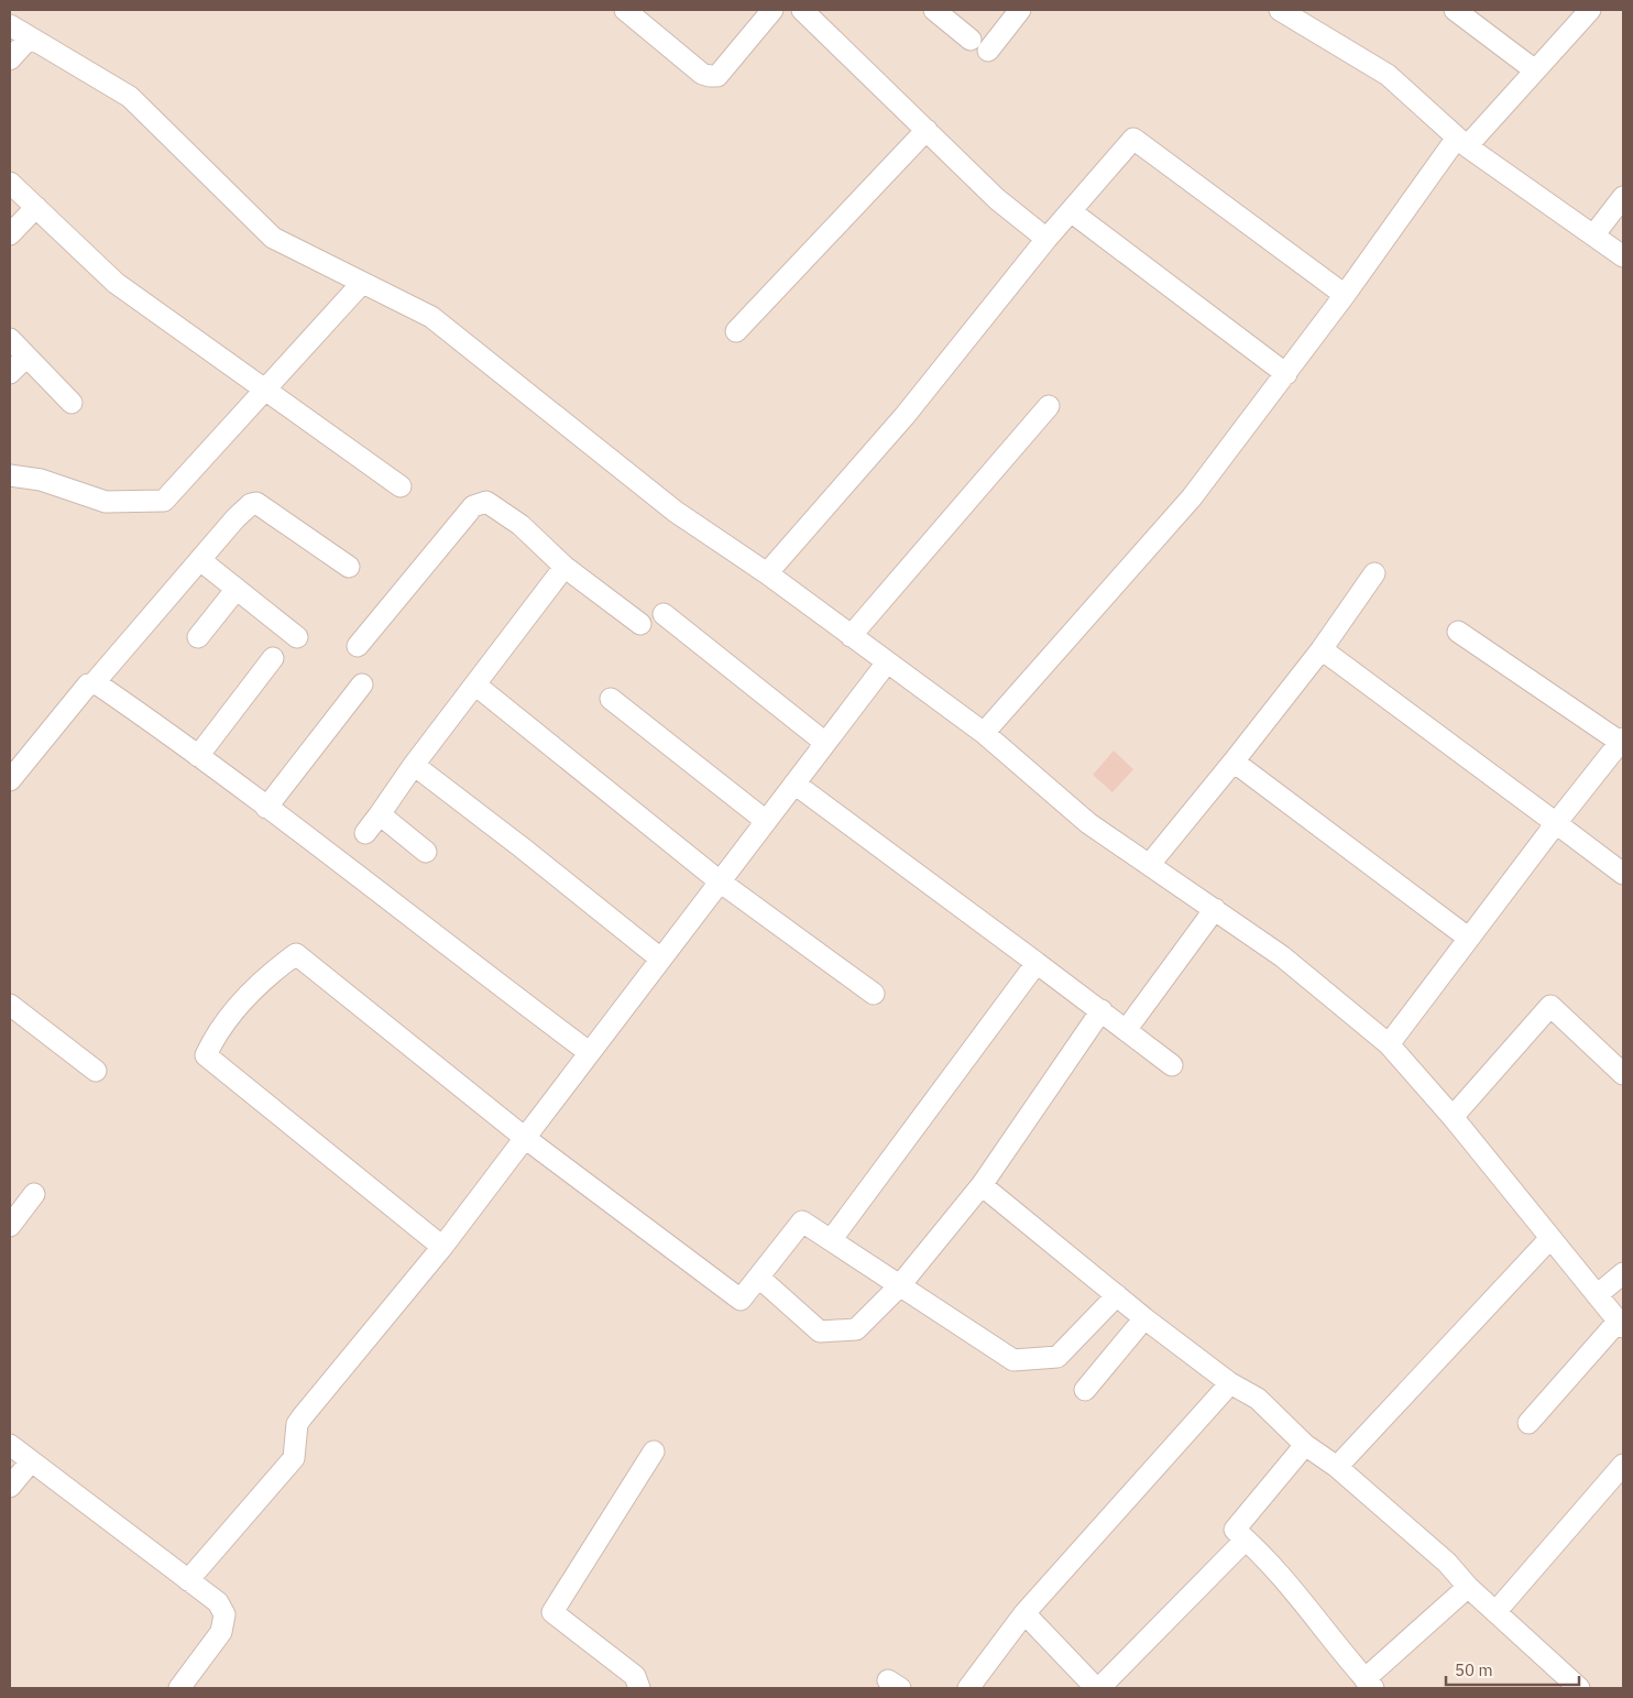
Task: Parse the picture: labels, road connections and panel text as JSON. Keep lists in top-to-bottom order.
{
  "scale_bar": "50 m"
}
